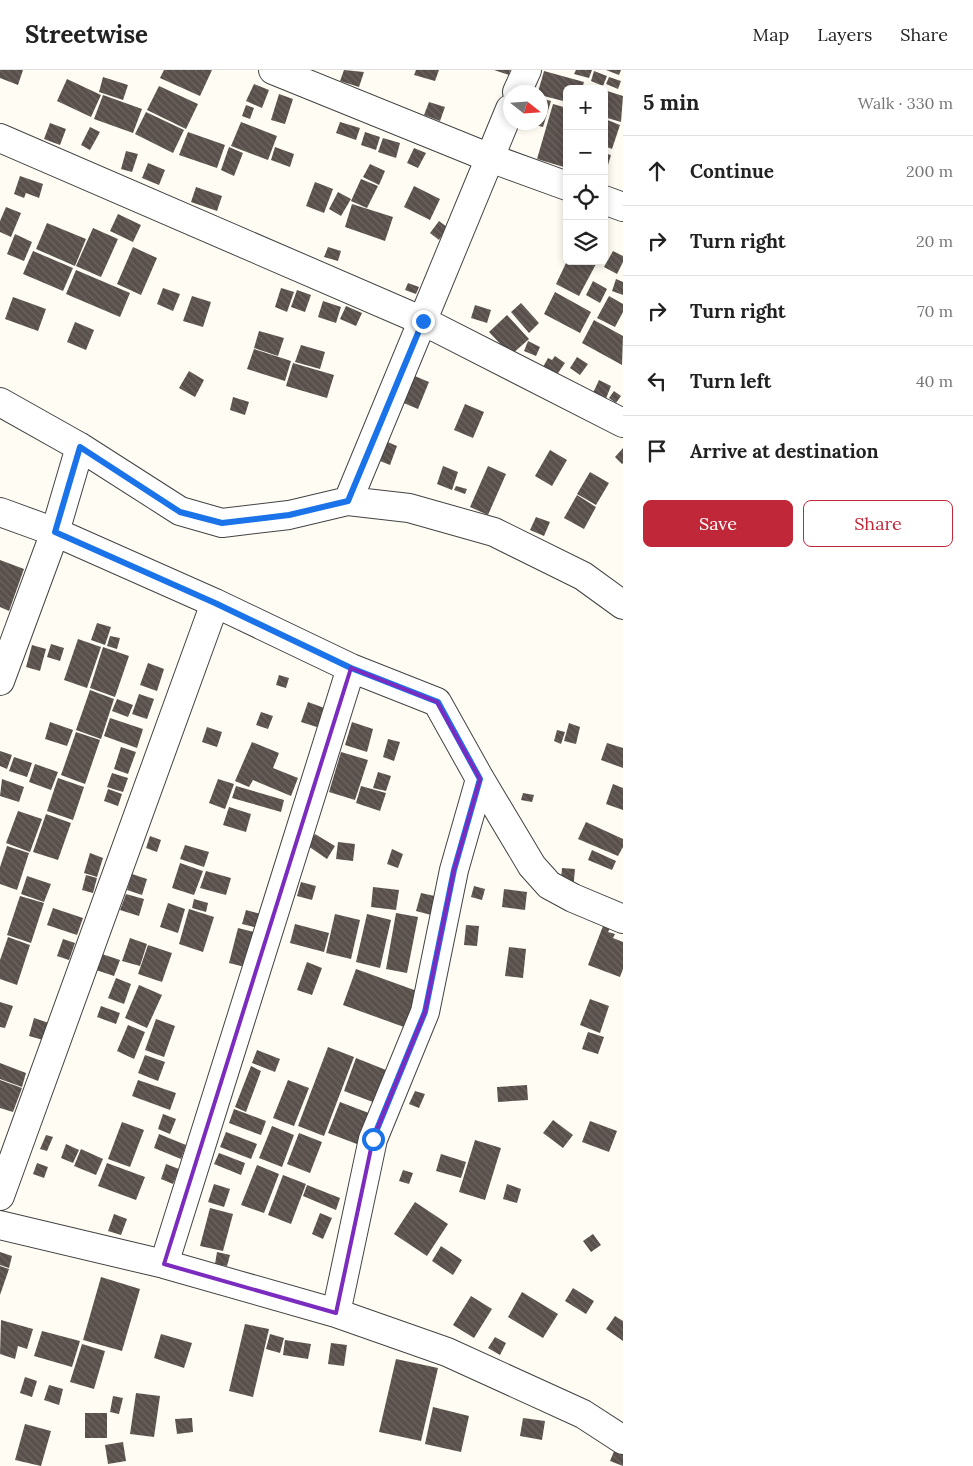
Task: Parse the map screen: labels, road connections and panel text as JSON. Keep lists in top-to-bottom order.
{
  "north": "right",
  "page": {
    "header": "Streetwise",
    "nav": ["Map", "Layers", "Share"],
    "heading": ["5 min", "Walk · 330 m"],
    "map_buttons": ["+", "−"],
    "list": [
      ["Continue", "200 m"],
      ["Turn right", "20 m"],
      ["Turn right", "70 m"],
      ["Turn left", "40 m"],
      "Arrive at destination"
    ],
    "buttons": ["Save", "Share"]
  }
}
